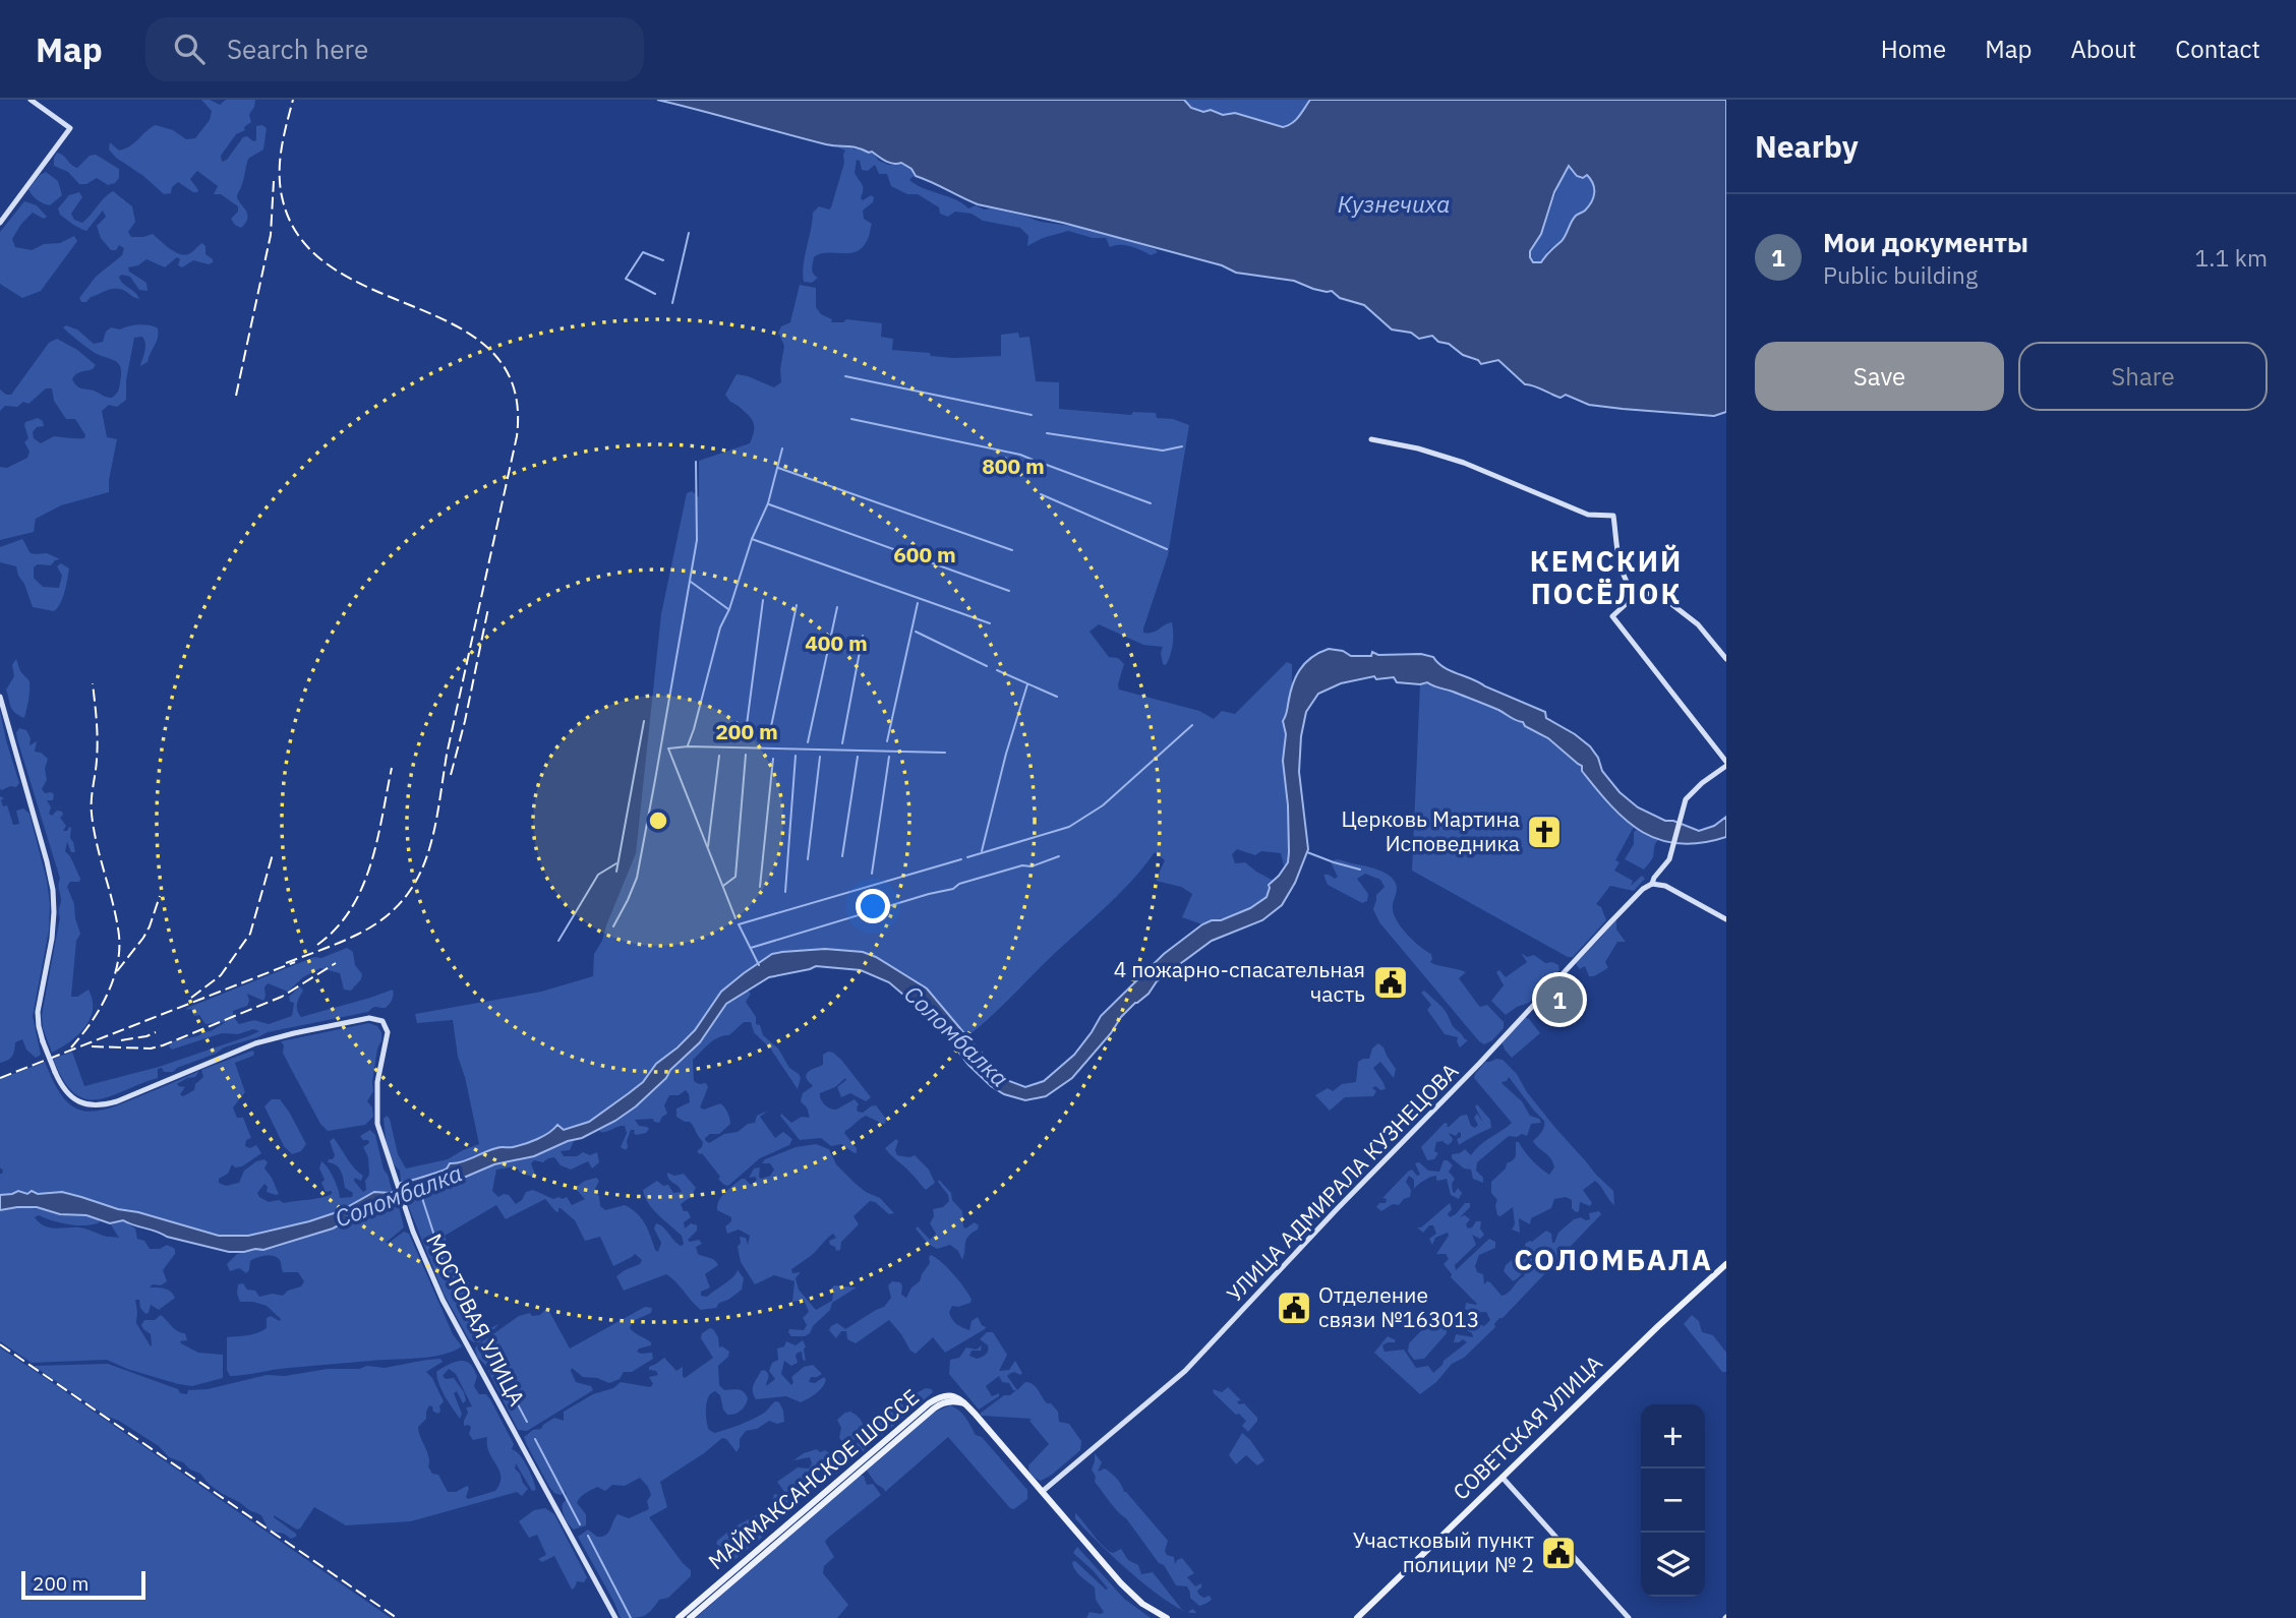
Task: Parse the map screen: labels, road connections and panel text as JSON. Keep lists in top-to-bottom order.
{
  "streets": {
    "main road": [
      "УЛИЦА АДМИРАЛА КУЗНЕЦОВА",
      "МОСТОВАЯ УЛИЦА",
      "СОВЕТСКАЯ УЛИЦА",
      "МАЙМАКСАНСКОЕ ШОССЕ"
    ]
  },
  "districts": ["КЕМСКИЙ ПОСЁЛОК", "СОЛОМБАЛА"],
  "water": ["Кузнечиха", "Соломбалка"],
  "places": {
    "church": ["Церковь Мартина Исповедника"],
    "public building": ["4 пожарно-спасательная часть", "Отделение связи №163013", "Участковый пункт полиции № 2"]
  },
  "scale_bar": "200 m",
  "page": {
    "header": "Map",
    "search": "Search here",
    "nav": [
      "Home",
      "Map",
      "About",
      "Contact"
    ],
    "heading": "Nearby",
    "list": [
      {
        "mark": "1",
        "name": "Мои документы",
        "note": "Public building",
        "value": "1.1 km"
      }
    ],
    "buttons": ["Save", "Share"],
    "pins": "1",
    "map_buttons": ["+", "−"],
    "scale": "200 m"
  },
  "rings": [
    "800 m",
    "600 m",
    "400 m",
    "200 m"
  ]
}
